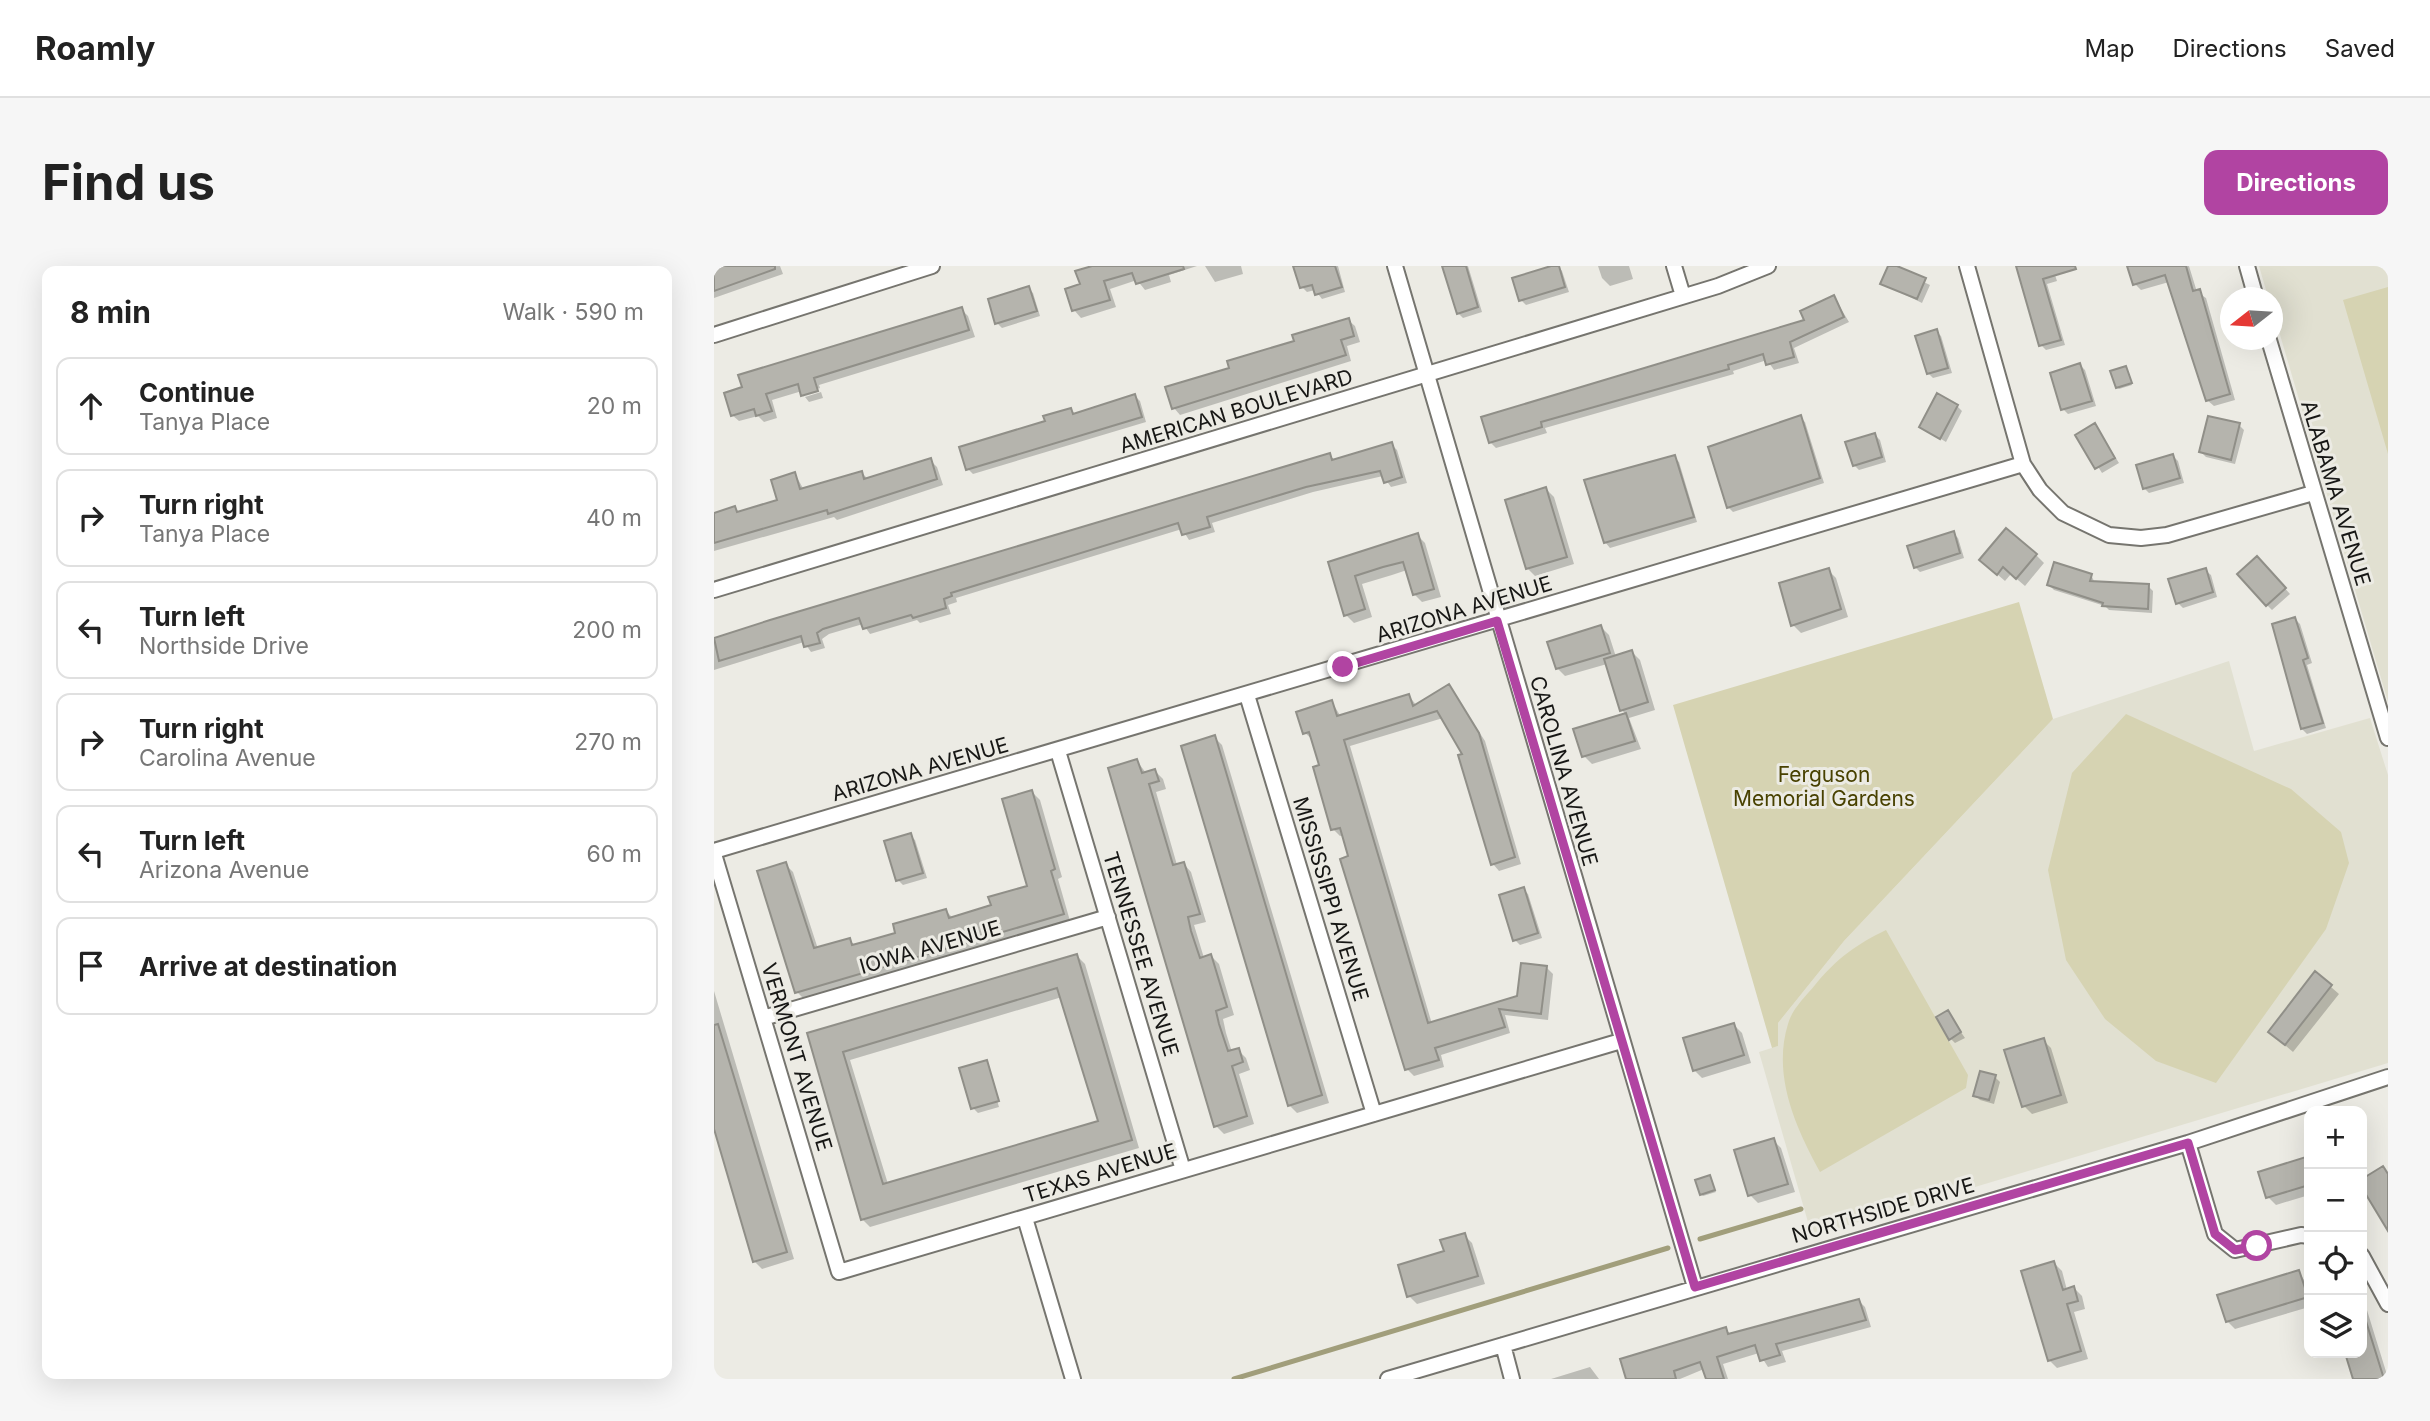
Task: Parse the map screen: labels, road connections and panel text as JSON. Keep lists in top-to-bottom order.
{
  "streets": {
    "street": [
      "AMERICAN BOULEVARD",
      "ALABAMA AVENUE",
      "ARIZONA AVENUE",
      "CAROLINA AVENUE",
      "MISSISSIPPI AVENUE",
      "IOWA AVENUE",
      "TENNESSEE AVENUE",
      "VERMONT AVENUE",
      "TEXAS AVENUE",
      "NORTHSIDE DRIVE"
    ]
  },
  "crossings": [
    ["AMERICAN BOULEVARD", "CAROLINA AVENUE"],
    ["ARIZONA AVENUE", "CAROLINA AVENUE"],
    ["ARIZONA AVENUE", "MISSISSIPPI AVENUE"],
    ["ARIZONA AVENUE", "TENNESSEE AVENUE"],
    ["ARIZONA AVENUE", "VERMONT AVENUE"],
    ["CAROLINA AVENUE", "TEXAS AVENUE"],
    ["CAROLINA AVENUE", "NORTHSIDE DRIVE"],
    ["MISSISSIPPI AVENUE", "TEXAS AVENUE"],
    ["IOWA AVENUE", "TENNESSEE AVENUE"],
    ["IOWA AVENUE", "VERMONT AVENUE"],
    ["TENNESSEE AVENUE", "TEXAS AVENUE"],
    ["VERMONT AVENUE", "TEXAS AVENUE"]
  ],
  "parks": ["Ferguson Memorial Gardens"],
  "north": "left",
  "page": {
    "header": "Roamly",
    "nav": ["Map", "Directions", "Saved"],
    "buttons": "Directions",
    "title": "Find us",
    "heading": ["8 min", "Walk · 590 m"],
    "list": [
      ["Continue", "Tanya Place", "20 m"],
      ["Turn right", "Tanya Place", "40 m"],
      ["Turn left", "Northside Drive", "200 m"],
      ["Turn right", "Carolina Avenue", "270 m"],
      ["Turn left", "Arizona Avenue", "60 m"],
      "Arrive at destination"
    ],
    "map_buttons": ["+", "−"]
  }
}
